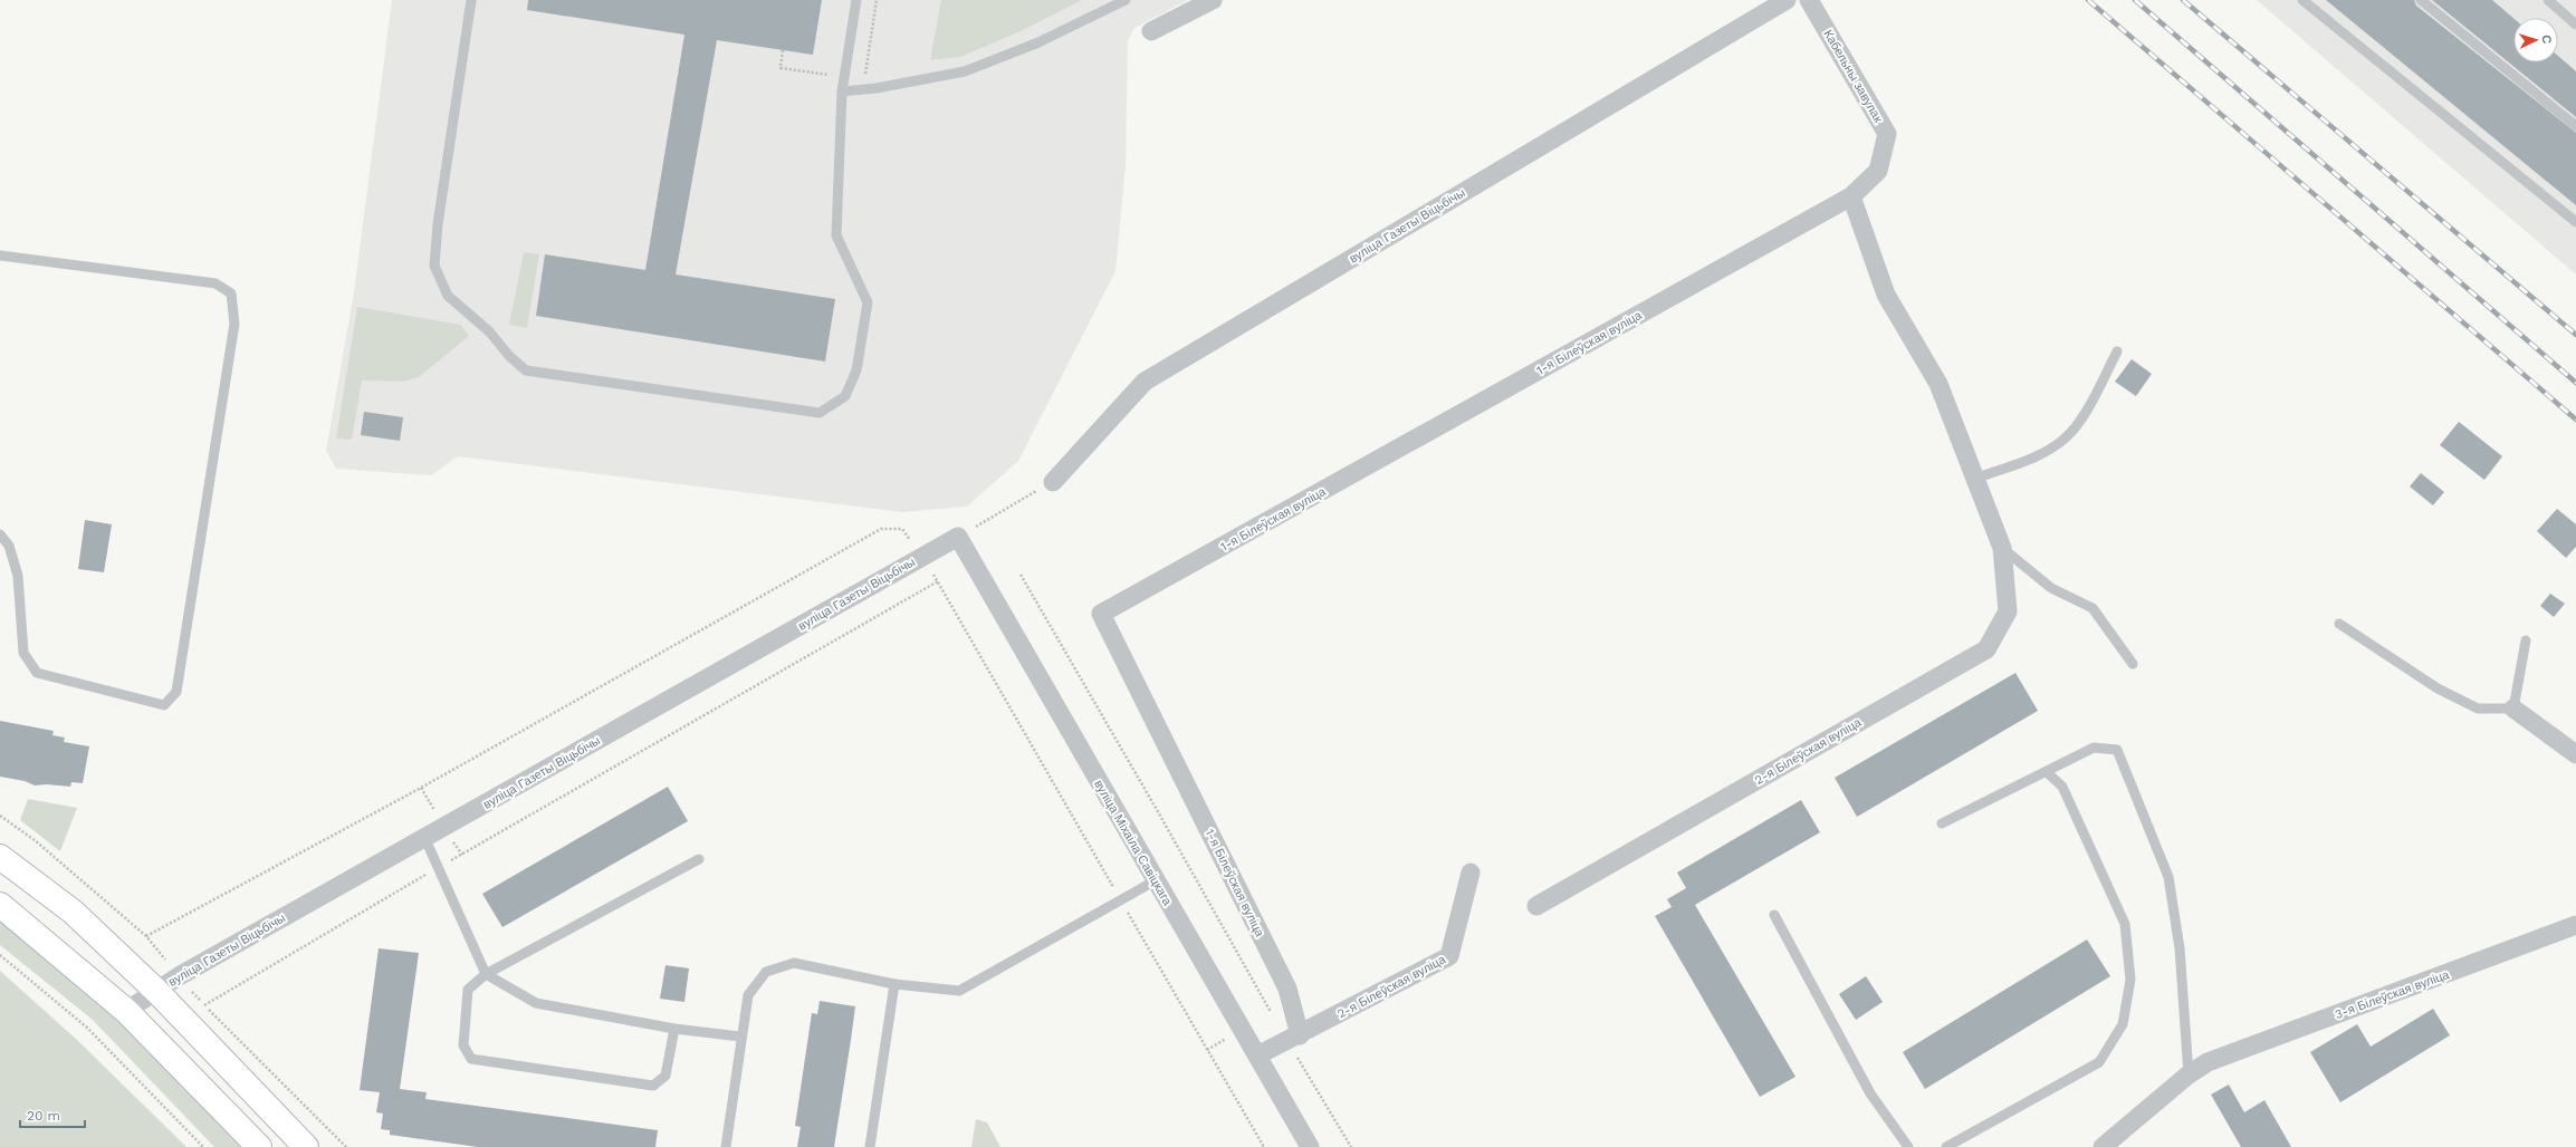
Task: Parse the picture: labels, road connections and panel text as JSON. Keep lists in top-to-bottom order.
{
  "streets": {
    "street": [
      "Кабельны завулак",
      "вуліца Газеты Віцьбічы",
      "1-я Білеўская вуліца",
      "2-я Білеўская вуліца",
      "вуліца Міхаіла Савіцкага",
      "3-я Білеўская вуліца"
    ]
  },
  "crossings": [
    ["Кабельны завулак", "1-я Білеўская вуліца"],
    ["Кабельны завулак", "2-я Білеўская вуліца"],
    ["вуліца Газеты Віцьбічы", "вуліца Міхаіла Савіцкага"],
    ["1-я Білеўская вуліца", "2-я Білеўская вуліца"],
    ["2-я Білеўская вуліца", "вуліца Міхаіла Савіцкага"]
  ],
  "scale_bar": "20 m",
  "north": "right"
}
